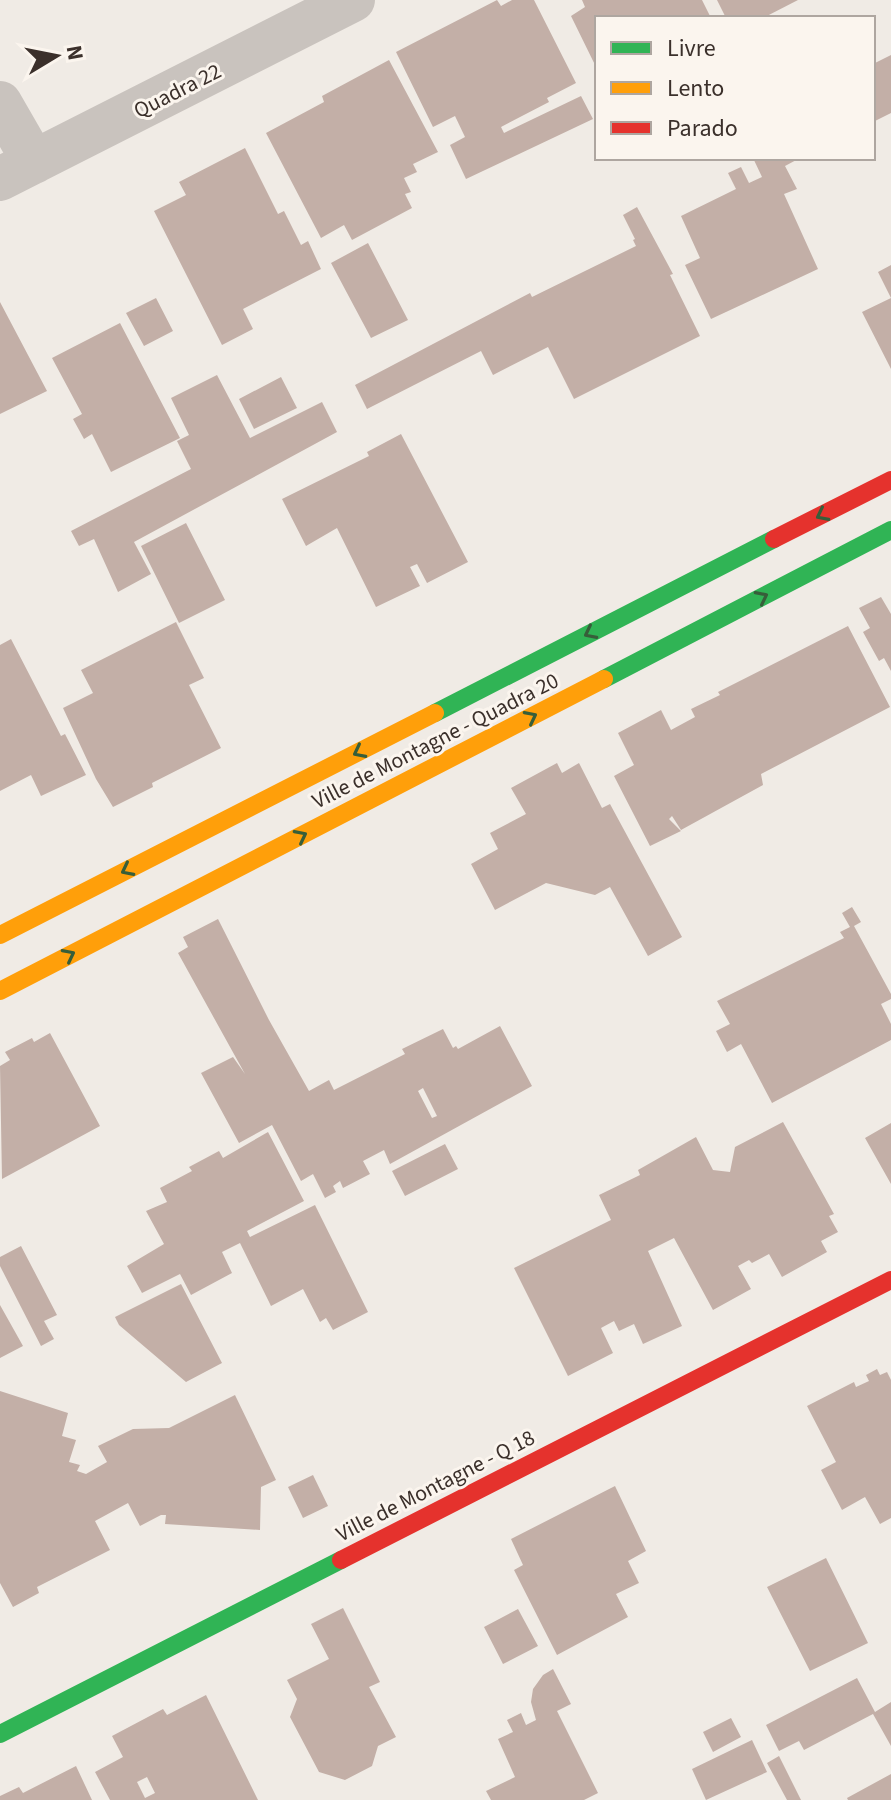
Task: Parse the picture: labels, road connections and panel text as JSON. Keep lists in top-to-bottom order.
{
  "streets": {
    "street": ["Quadra 22", "Ville de Montagne - Quadra 20", "Ville de Montagne - Q 18"]
  },
  "legend": ["Livre", "Lento", "Parado"],
  "north": "right"
}
